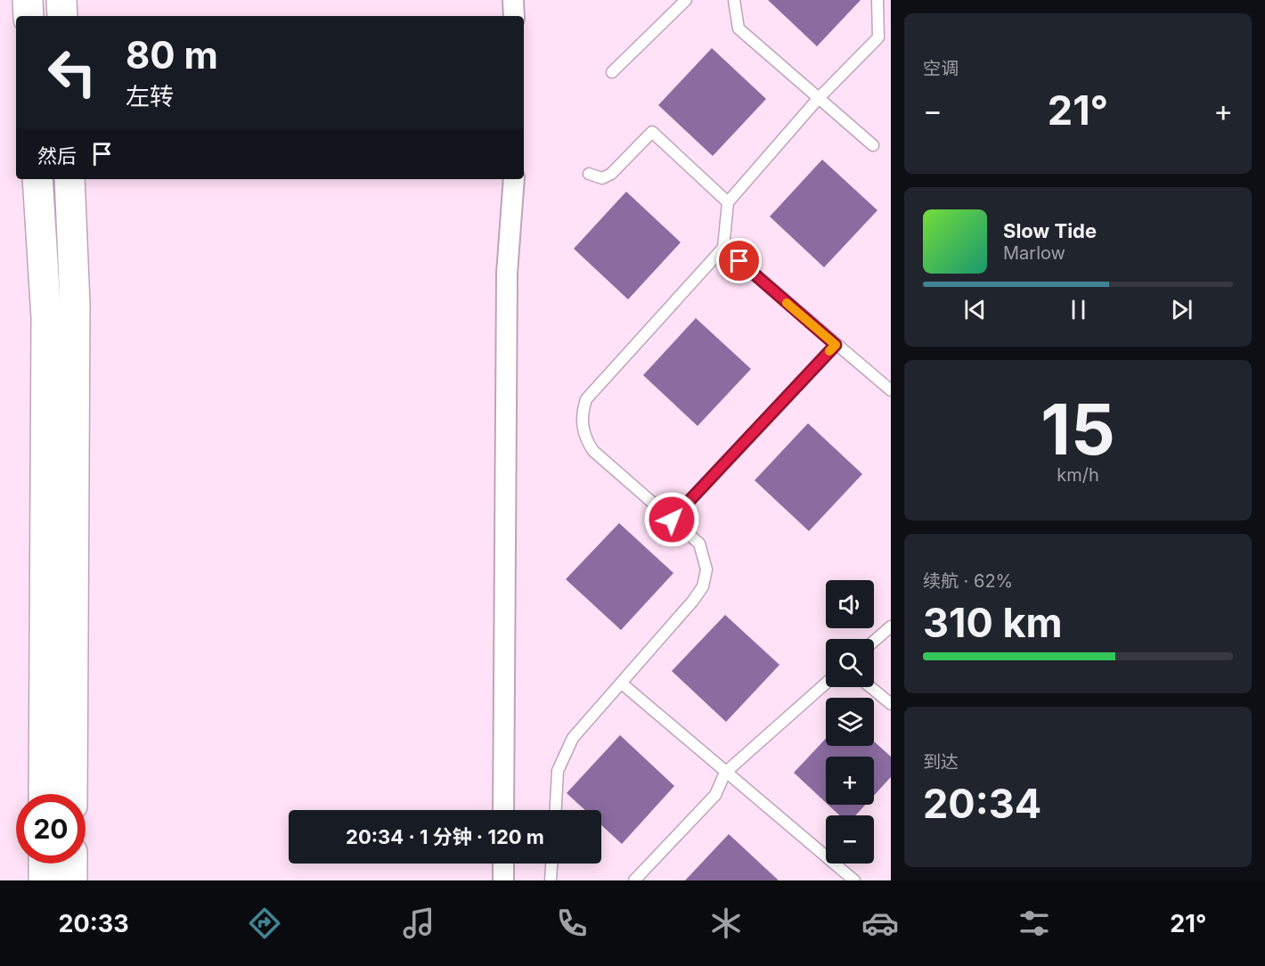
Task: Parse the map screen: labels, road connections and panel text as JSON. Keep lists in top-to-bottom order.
{
  "page": {
    "tile": [
      "空调",
      ["15", "km/h"],
      ["续航 · 62%", "310 km"],
      ["到达", "20:34"]
    ],
    "turn": ["80 m", "左转"],
    "heat": ["−", "21°", "+"],
    "then": "然后",
    "song": ["Slow Tide", "Marlow"],
    "map_buttons": ["+", "−"],
    "limit": "20",
    "trip": "20:34 · 1 分钟 · 120 m",
    "tabs": ["20:33", "21°"]
  }
}
